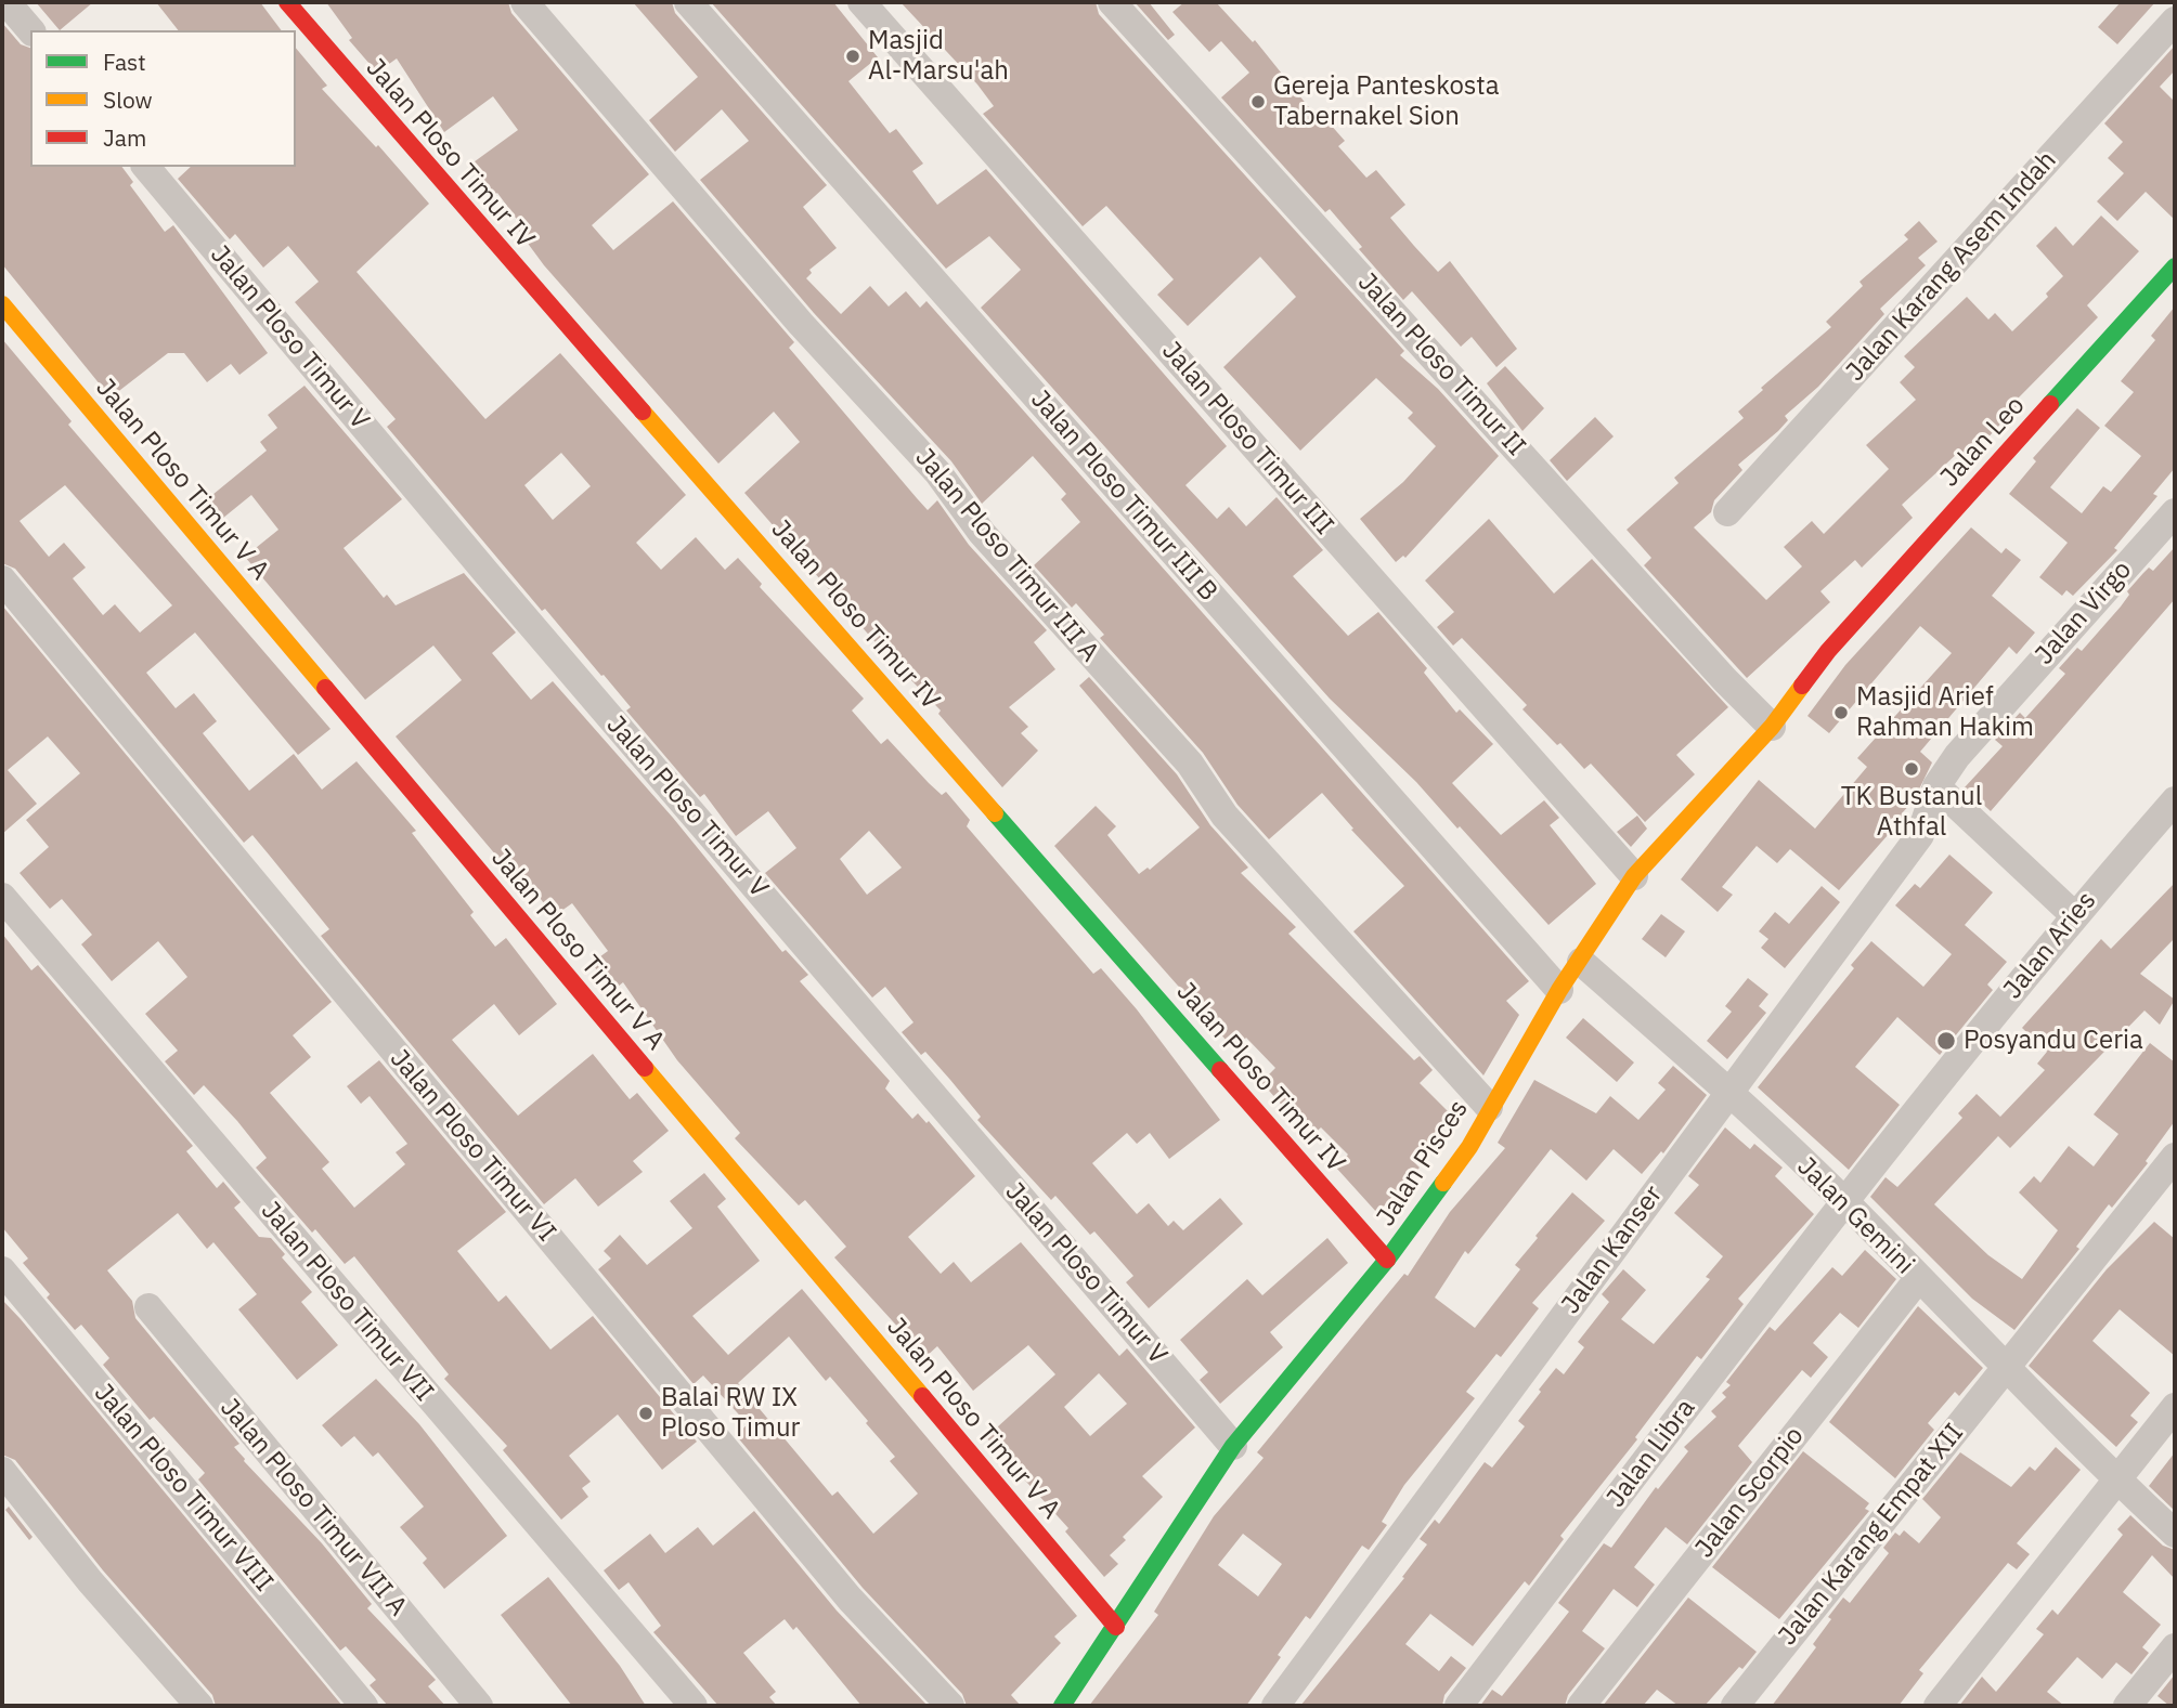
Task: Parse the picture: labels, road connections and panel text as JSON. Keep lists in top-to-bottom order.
{
  "streets": {
    "street": [
      "Jalan Ploso Timur IV",
      "Jalan Karang Asem Indah",
      "Jalan Ploso Timur V",
      "Jalan Ploso Timur II",
      "Jalan Ploso Timur III",
      "Jalan Leo",
      "Jalan Ploso Timur V A",
      "Jalan Ploso Timur III B",
      "Jalan Ploso Timur III A",
      "Jalan Virgo",
      "Jalan Aries",
      "Jalan Ploso Timur VI",
      "Jalan Pisces",
      "Jalan Gemini",
      "Jalan Kanser",
      "Jalan Ploso Timur VII",
      "Jalan Libra",
      "Jalan Ploso Timur VIII",
      "Jalan Scorpio",
      "Jalan Ploso Timur VII A",
      "Jalan Karang Empat XII"
    ]
  },
  "crossings": [
    ["Jalan Ploso Timur IV", "Jalan Pisces"],
    ["Jalan Ploso Timur V", "Jalan Pisces"],
    ["Jalan Ploso Timur II", "Jalan Pisces"],
    ["Jalan Ploso Timur III", "Jalan Pisces"],
    ["Jalan Leo", "Jalan Pisces"],
    ["Jalan Ploso Timur V A", "Jalan Pisces"],
    ["Jalan Ploso Timur III B", "Jalan Pisces"],
    ["Jalan Ploso Timur III A", "Jalan Pisces"],
    ["Jalan Virgo", "Jalan Kanser"],
    ["Jalan Aries", "Jalan Gemini"],
    ["Jalan Aries", "Jalan Libra"],
    ["Jalan Pisces", "Jalan Gemini"],
    ["Jalan Gemini", "Jalan Kanser"],
    ["Jalan Gemini", "Jalan Libra"],
    ["Jalan Gemini", "Jalan Scorpio"],
    ["Jalan Gemini", "Jalan Karang Empat XII"]
  ],
  "places": [
    "Masjid Al-Marsu'ah",
    "Gereja Panteskosta Tabernakel Sion",
    "Masjid Arief Rahman Hakim",
    "TK Bustanul Athfal",
    "Posyandu Ceria",
    "Balai RW IX Ploso Timur"
  ],
  "legend": ["Fast", "Slow", "Jam"]
}
